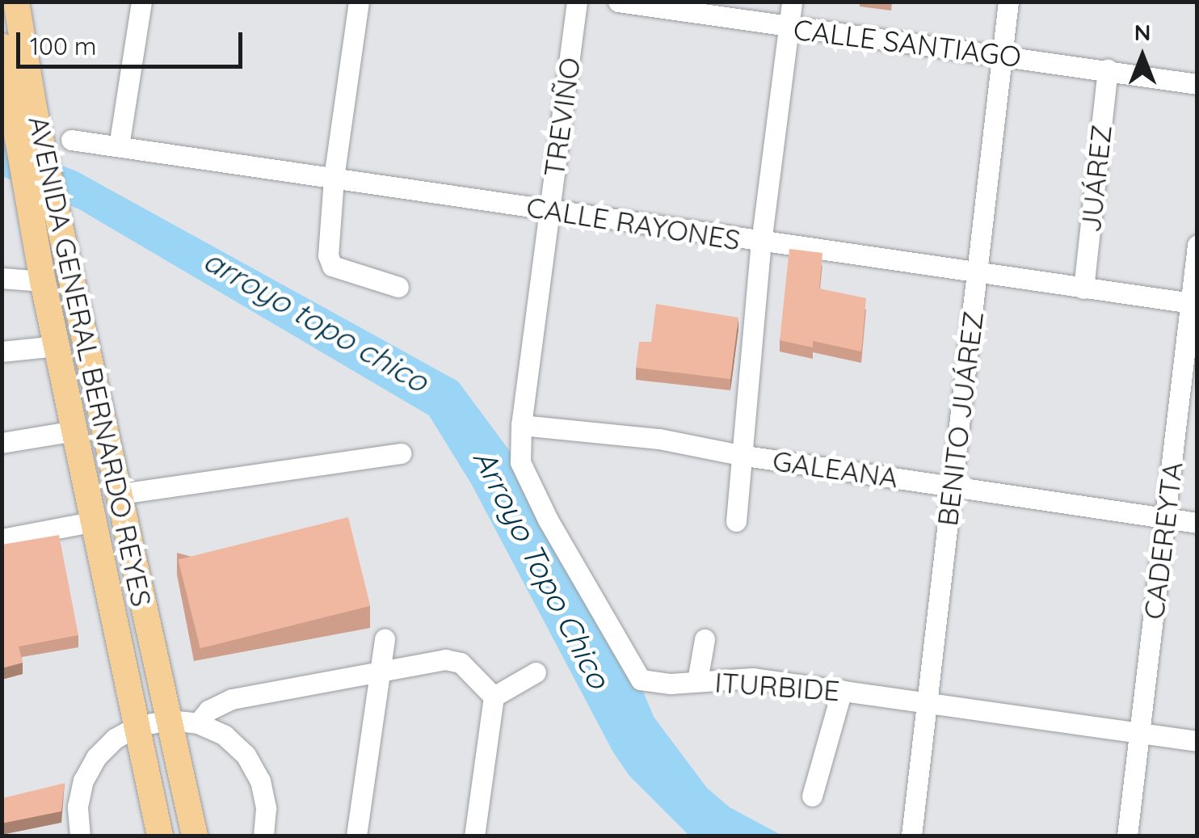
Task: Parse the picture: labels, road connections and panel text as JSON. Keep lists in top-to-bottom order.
{
  "streets": {
    "main road": ["AVENIDA GENERAL BERNARDO REYES"],
    "street": [
      "CALLE SANTIAGO",
      "TREVIÑO",
      "JUÁREZ",
      "CALLE RAYONES",
      "BENITO JUÁREZ",
      "GALEANA",
      "CADEREYTA",
      "ITURBIDE"
    ]
  },
  "crossings": [
    ["CALLE SANTIAGO", "JUÁREZ"],
    ["CALLE SANTIAGO", "BENITO JUÁREZ"],
    ["TREVIÑO", "CALLE RAYONES"],
    ["TREVIÑO", "GALEANA"],
    ["TREVIÑO", "ITURBIDE"],
    ["JUÁREZ", "CALLE RAYONES"],
    ["CALLE RAYONES", "BENITO JUÁREZ"],
    ["CALLE RAYONES", "CADEREYTA"],
    ["BENITO JUÁREZ", "GALEANA"],
    ["BENITO JUÁREZ", "ITURBIDE"],
    ["GALEANA", "CADEREYTA"],
    ["GALEANA", "ITURBIDE"],
    ["CADEREYTA", "ITURBIDE"]
  ],
  "water": ["arroyo topo chico", "Arroyo Topo Chico"],
  "scale_bar": "100 m",
  "north": "top"
}
